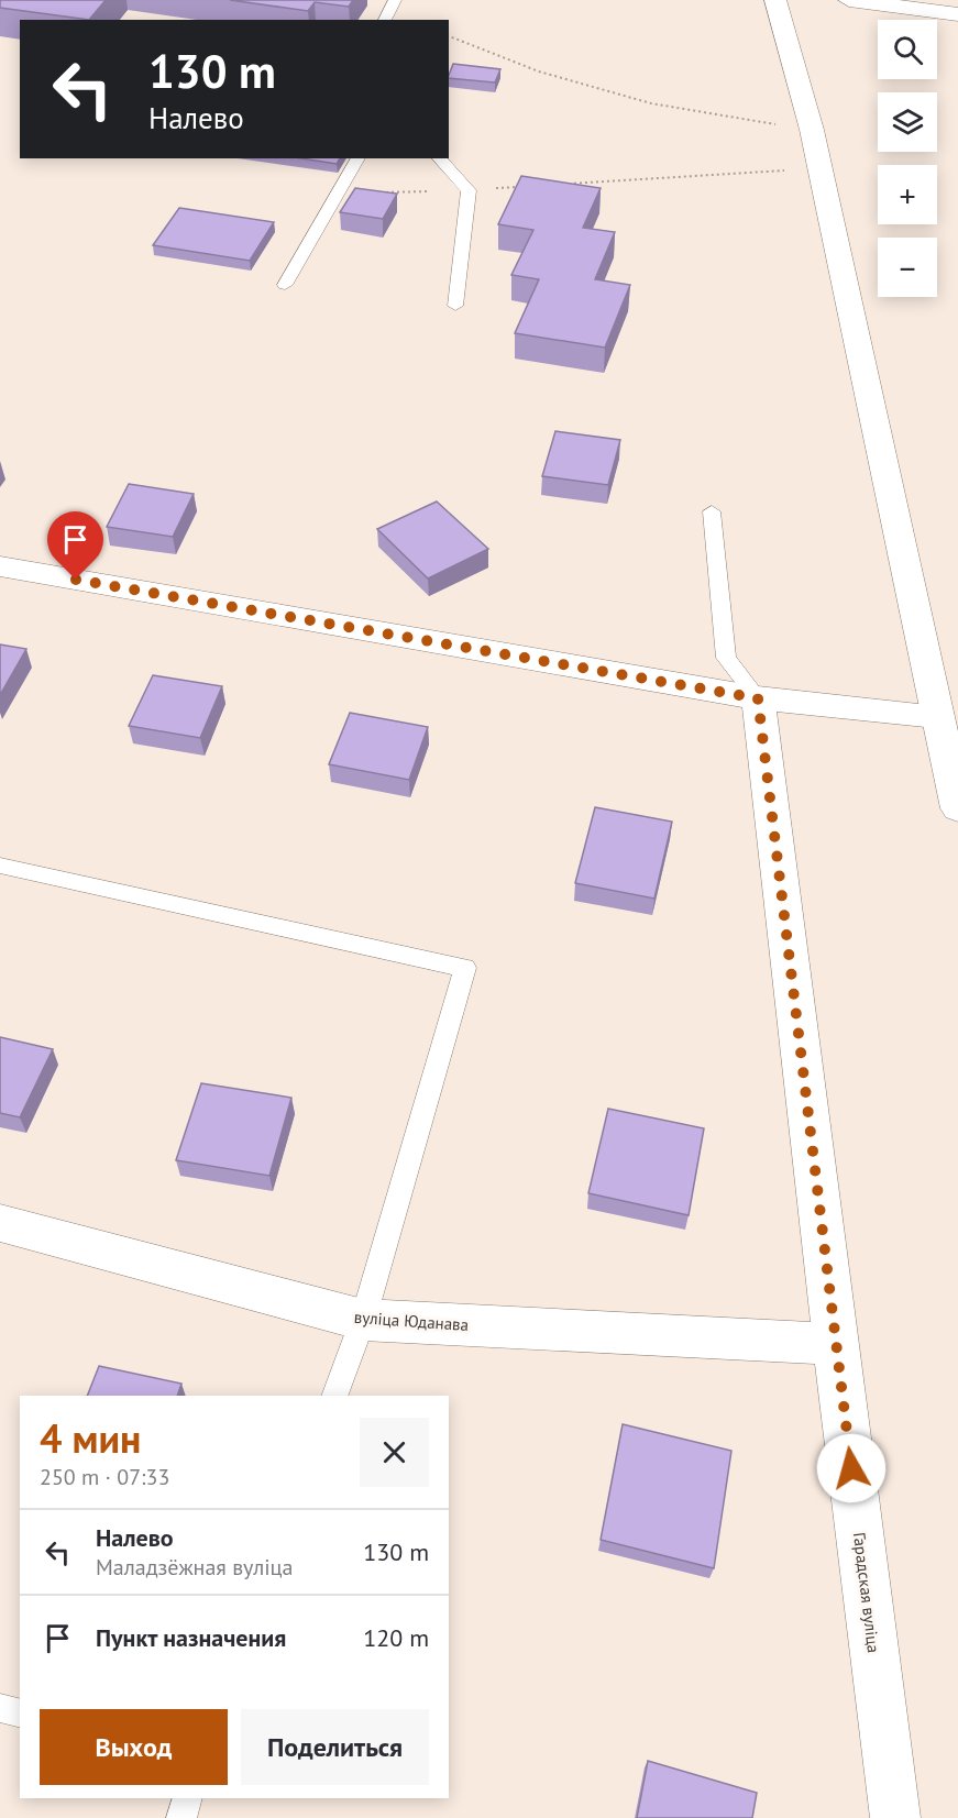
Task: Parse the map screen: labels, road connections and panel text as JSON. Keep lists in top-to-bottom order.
{
  "streets": {
    "street": ["вуліца Юданава", "Гарадская вуліца"]
  },
  "crossings": [
    ["вуліца Юданава", "Гарадская вуліца"]
  ],
  "page": {
    "map_buttons": ["+", "−"],
    "turn": ["130 m", "Налево"],
    "heading": ["4 мин", "250 m · 07:33"],
    "list": [
      {
        "name": "Налево",
        "note": "Маладзёжная вуліца",
        "value": "130 m"
      },
      {
        "name": "Пункт назначения",
        "value": "120 m"
      }
    ],
    "buttons": ["Выход", "Поделиться"]
  }
}
